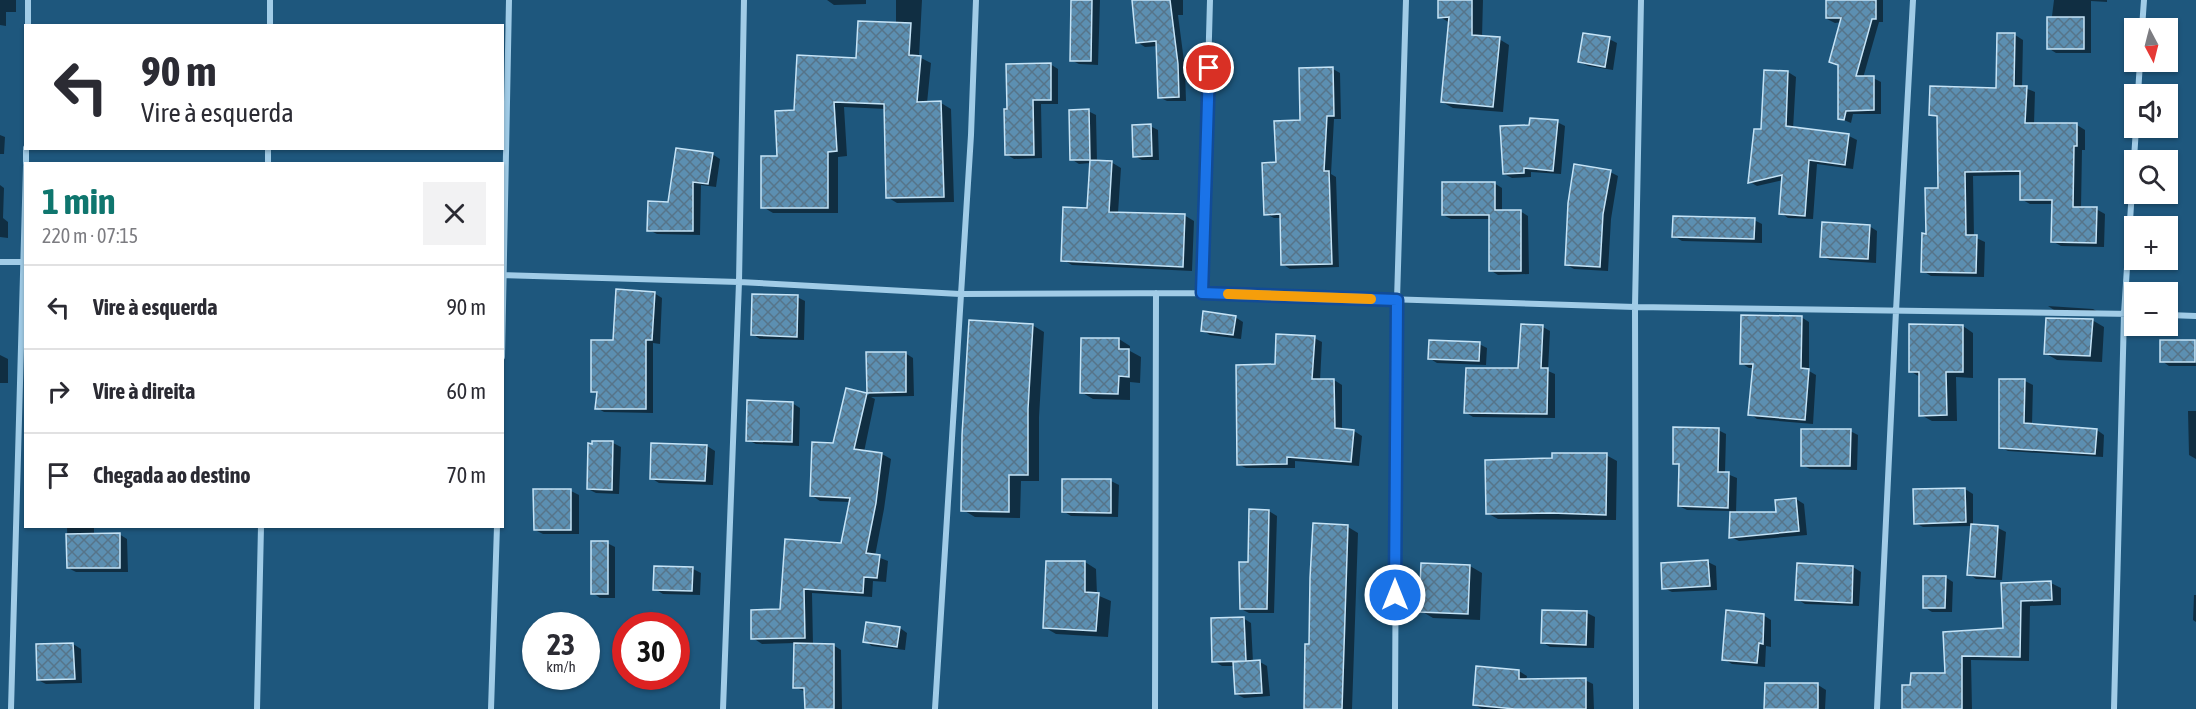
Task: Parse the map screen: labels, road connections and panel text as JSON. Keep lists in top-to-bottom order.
{
  "north": "bottom",
  "page": {
    "map_buttons": ["+", "−"],
    "turn": ["90 m", "Vire à esquerda"],
    "heading": ["1 min", "220 m · 07:15"],
    "list": [
      {
        "name": "Vire à esquerda",
        "value": "90 m"
      },
      {
        "name": "Vire à direita",
        "value": "60 m"
      },
      {
        "name": "Chegada ao destino",
        "value": "70 m"
      }
    ],
    "speed": "23 km/h",
    "limit": "30"
  }
}
